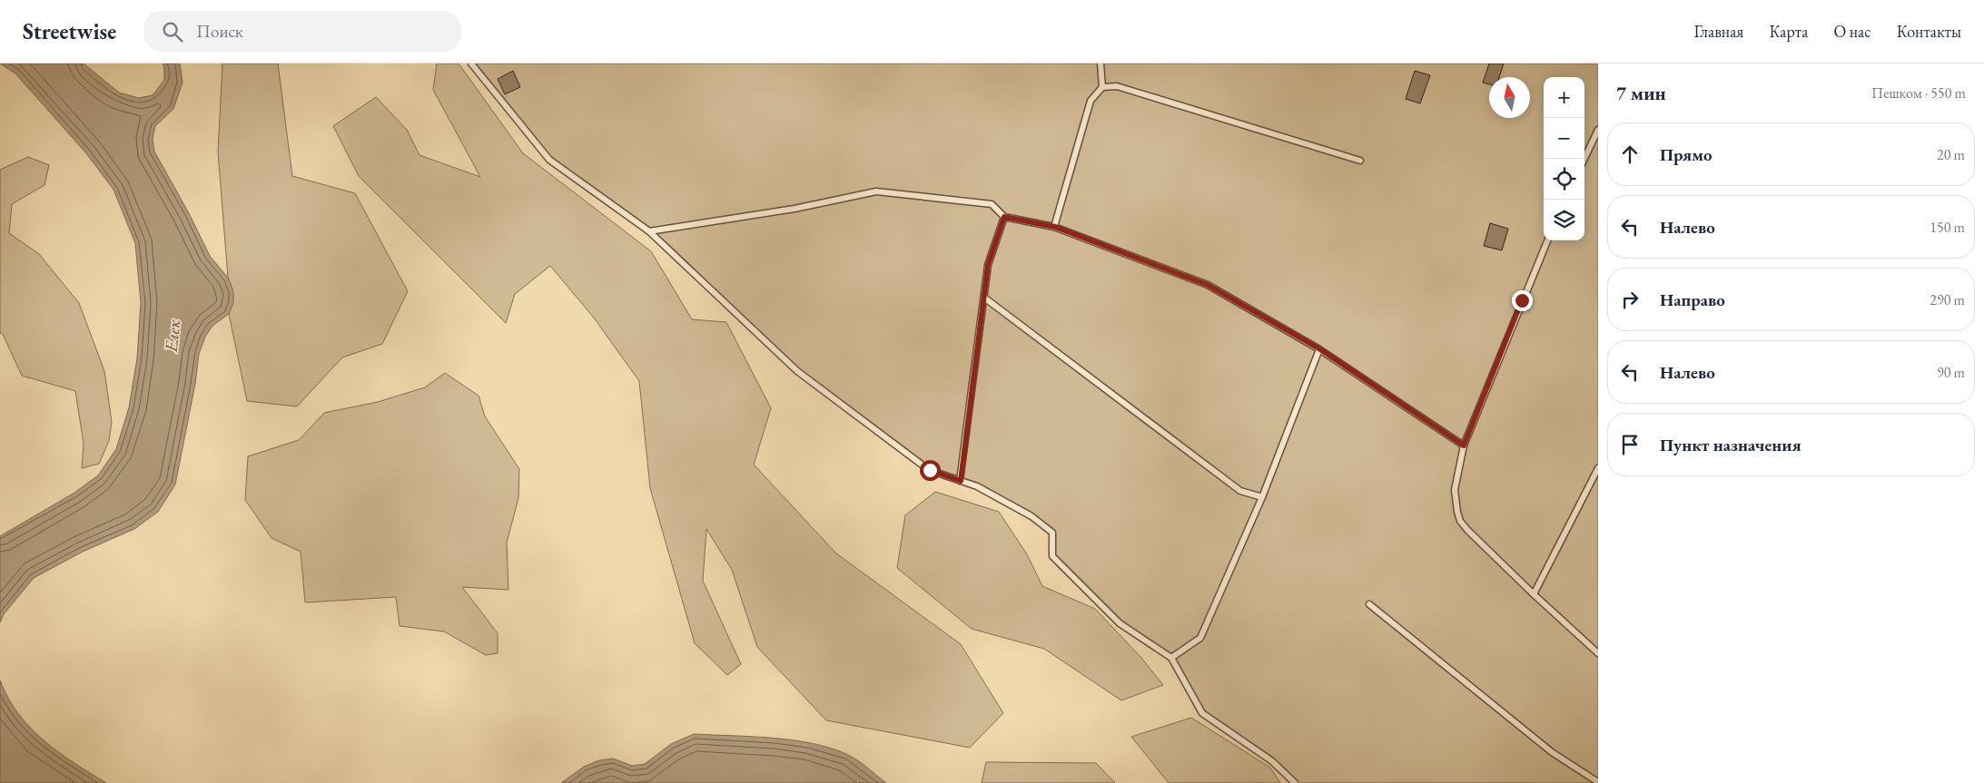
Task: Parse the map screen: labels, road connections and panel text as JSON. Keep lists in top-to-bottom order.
{
  "water": ["Елек"],
  "north": "top",
  "page": {
    "header": "Streetwise",
    "search": "Поиск",
    "nav": [
      "Главная",
      "Карта",
      "О нас",
      "Контакты"
    ],
    "heading": ["7 мин", "Пешком · 550 m"],
    "map_buttons": ["+", "−"],
    "list": [
      ["Прямо", "20 m"],
      ["Налево", "150 m"],
      ["Направо", "290 m"],
      ["Налево", "90 m"],
      "Пункт назначения"
    ]
  }
}
